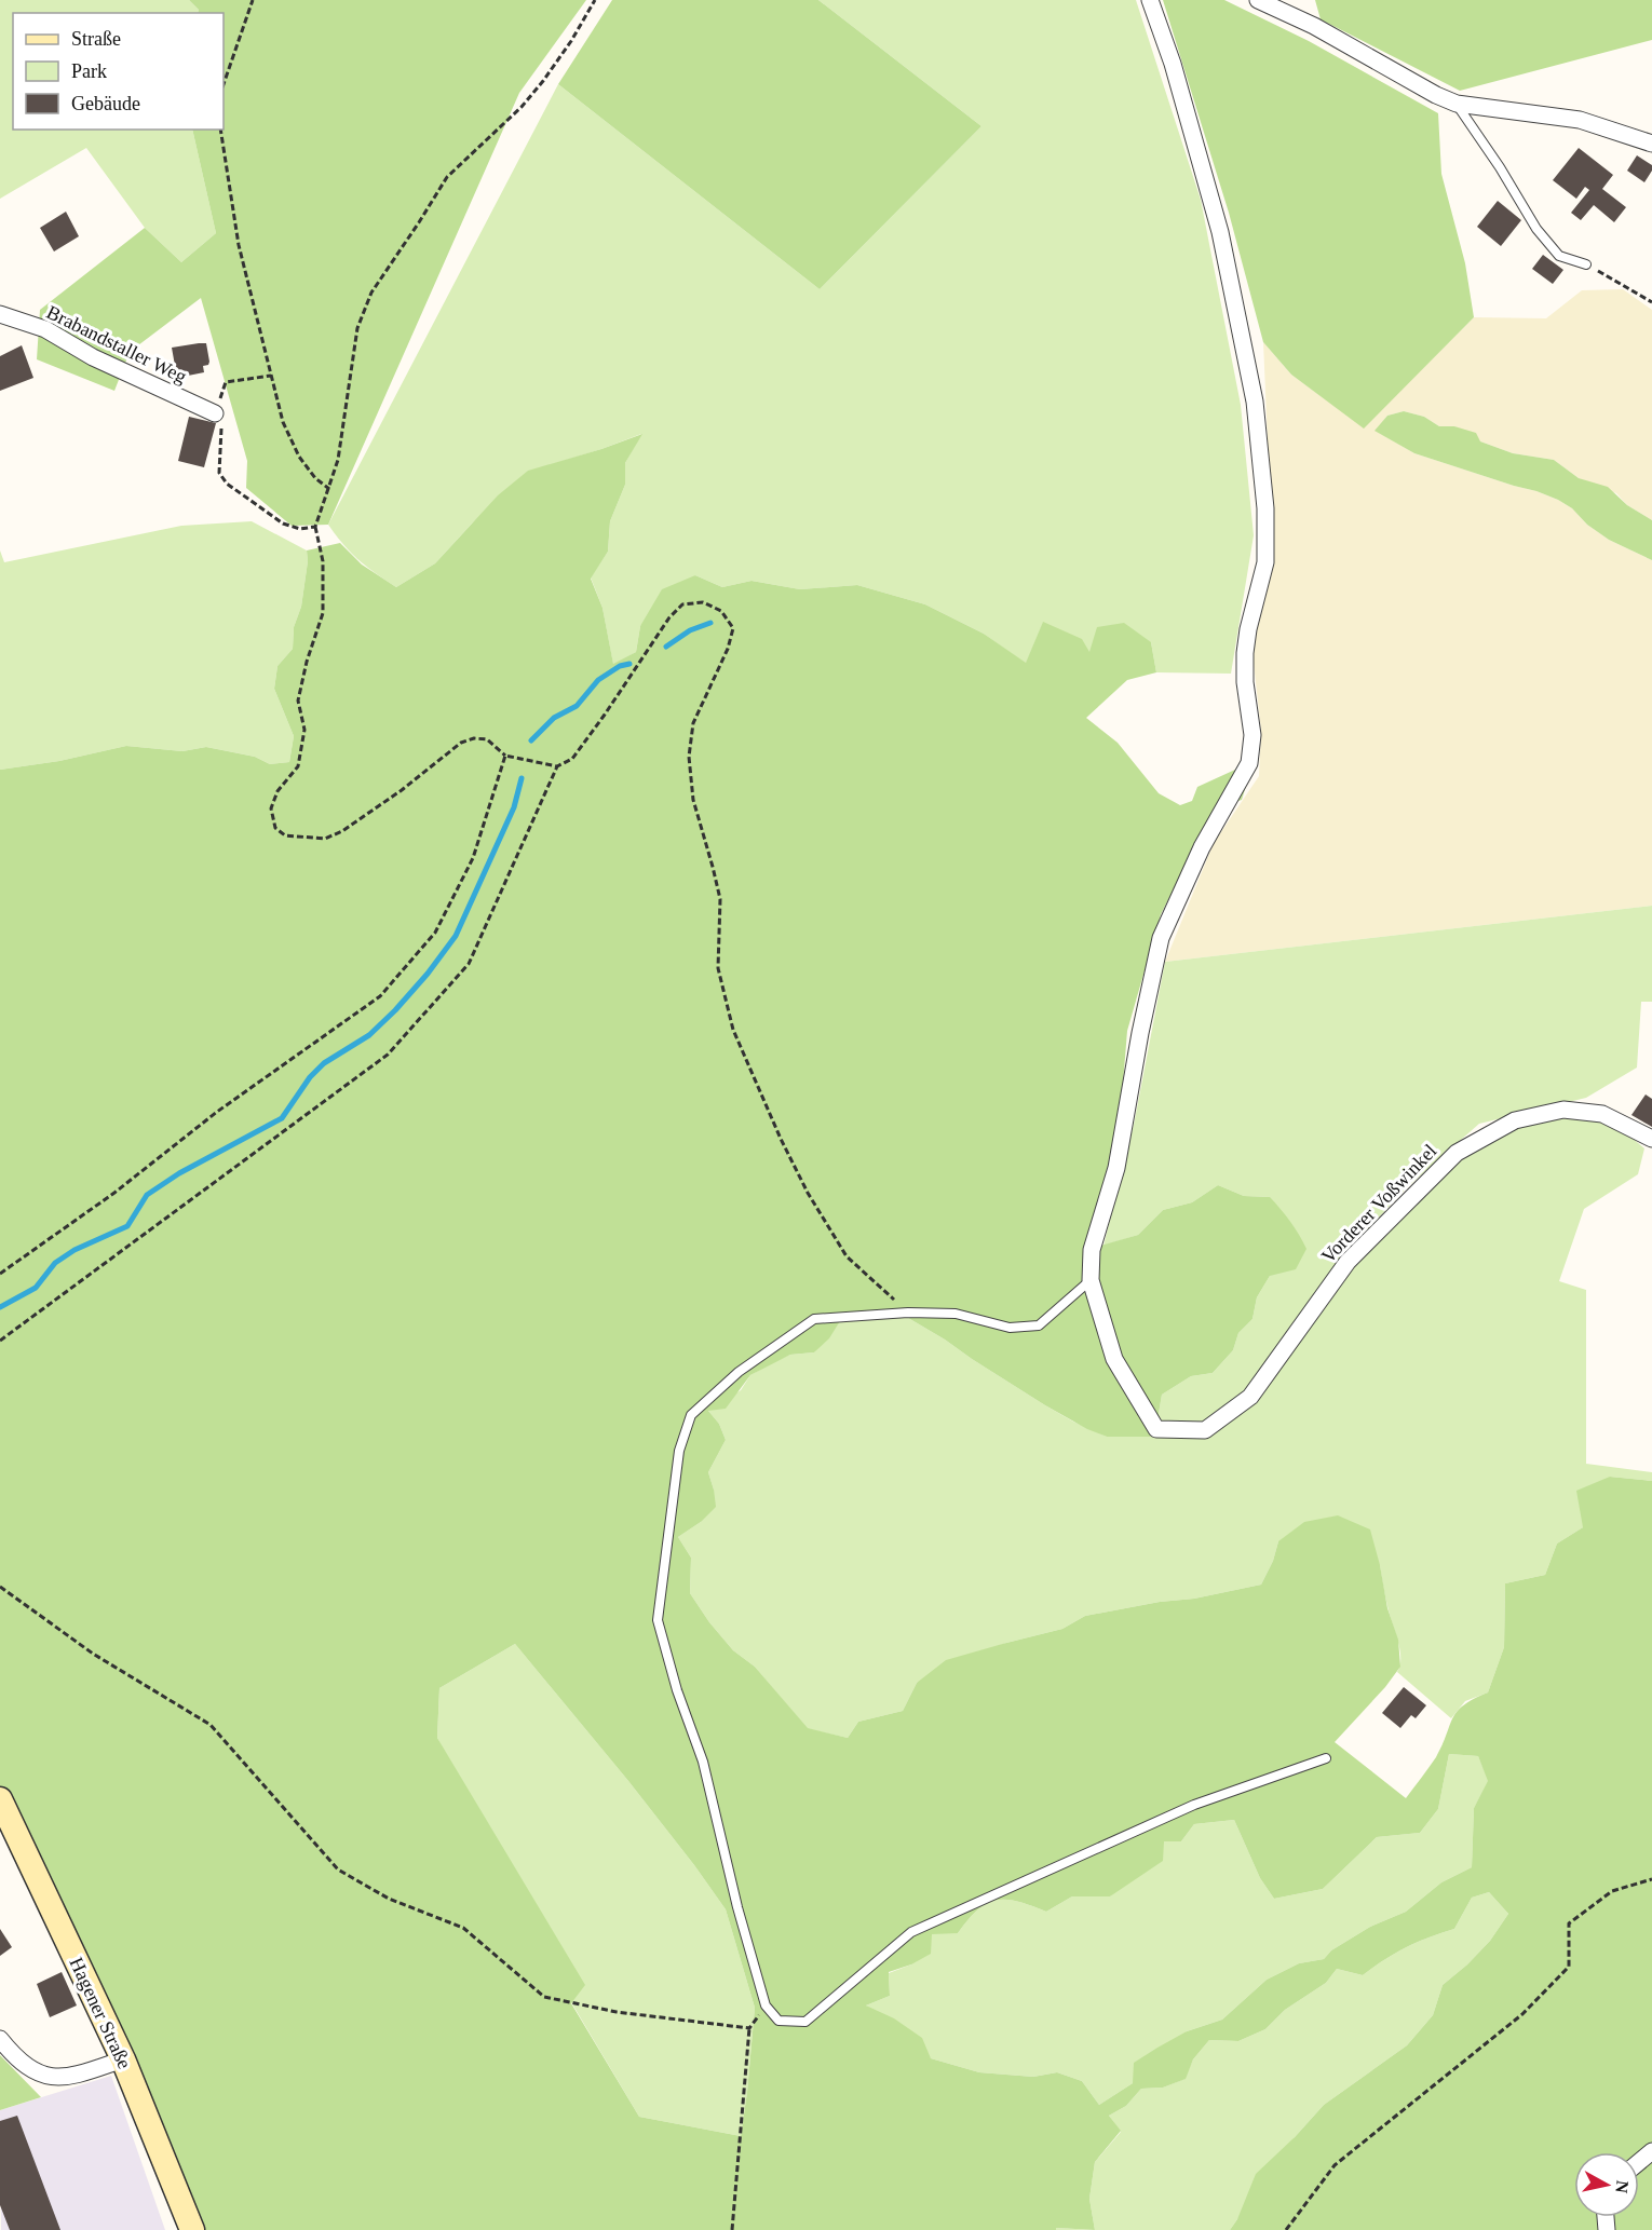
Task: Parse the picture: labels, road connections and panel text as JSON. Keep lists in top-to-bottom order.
{
  "streets": {
    "main road": ["Hagener Straße"],
    "street": ["Brabandstaller Weg", "Vorderer Voßwinkel"]
  },
  "legend": ["Straße", "Park", "Gebäude"],
  "north": "right"
}
